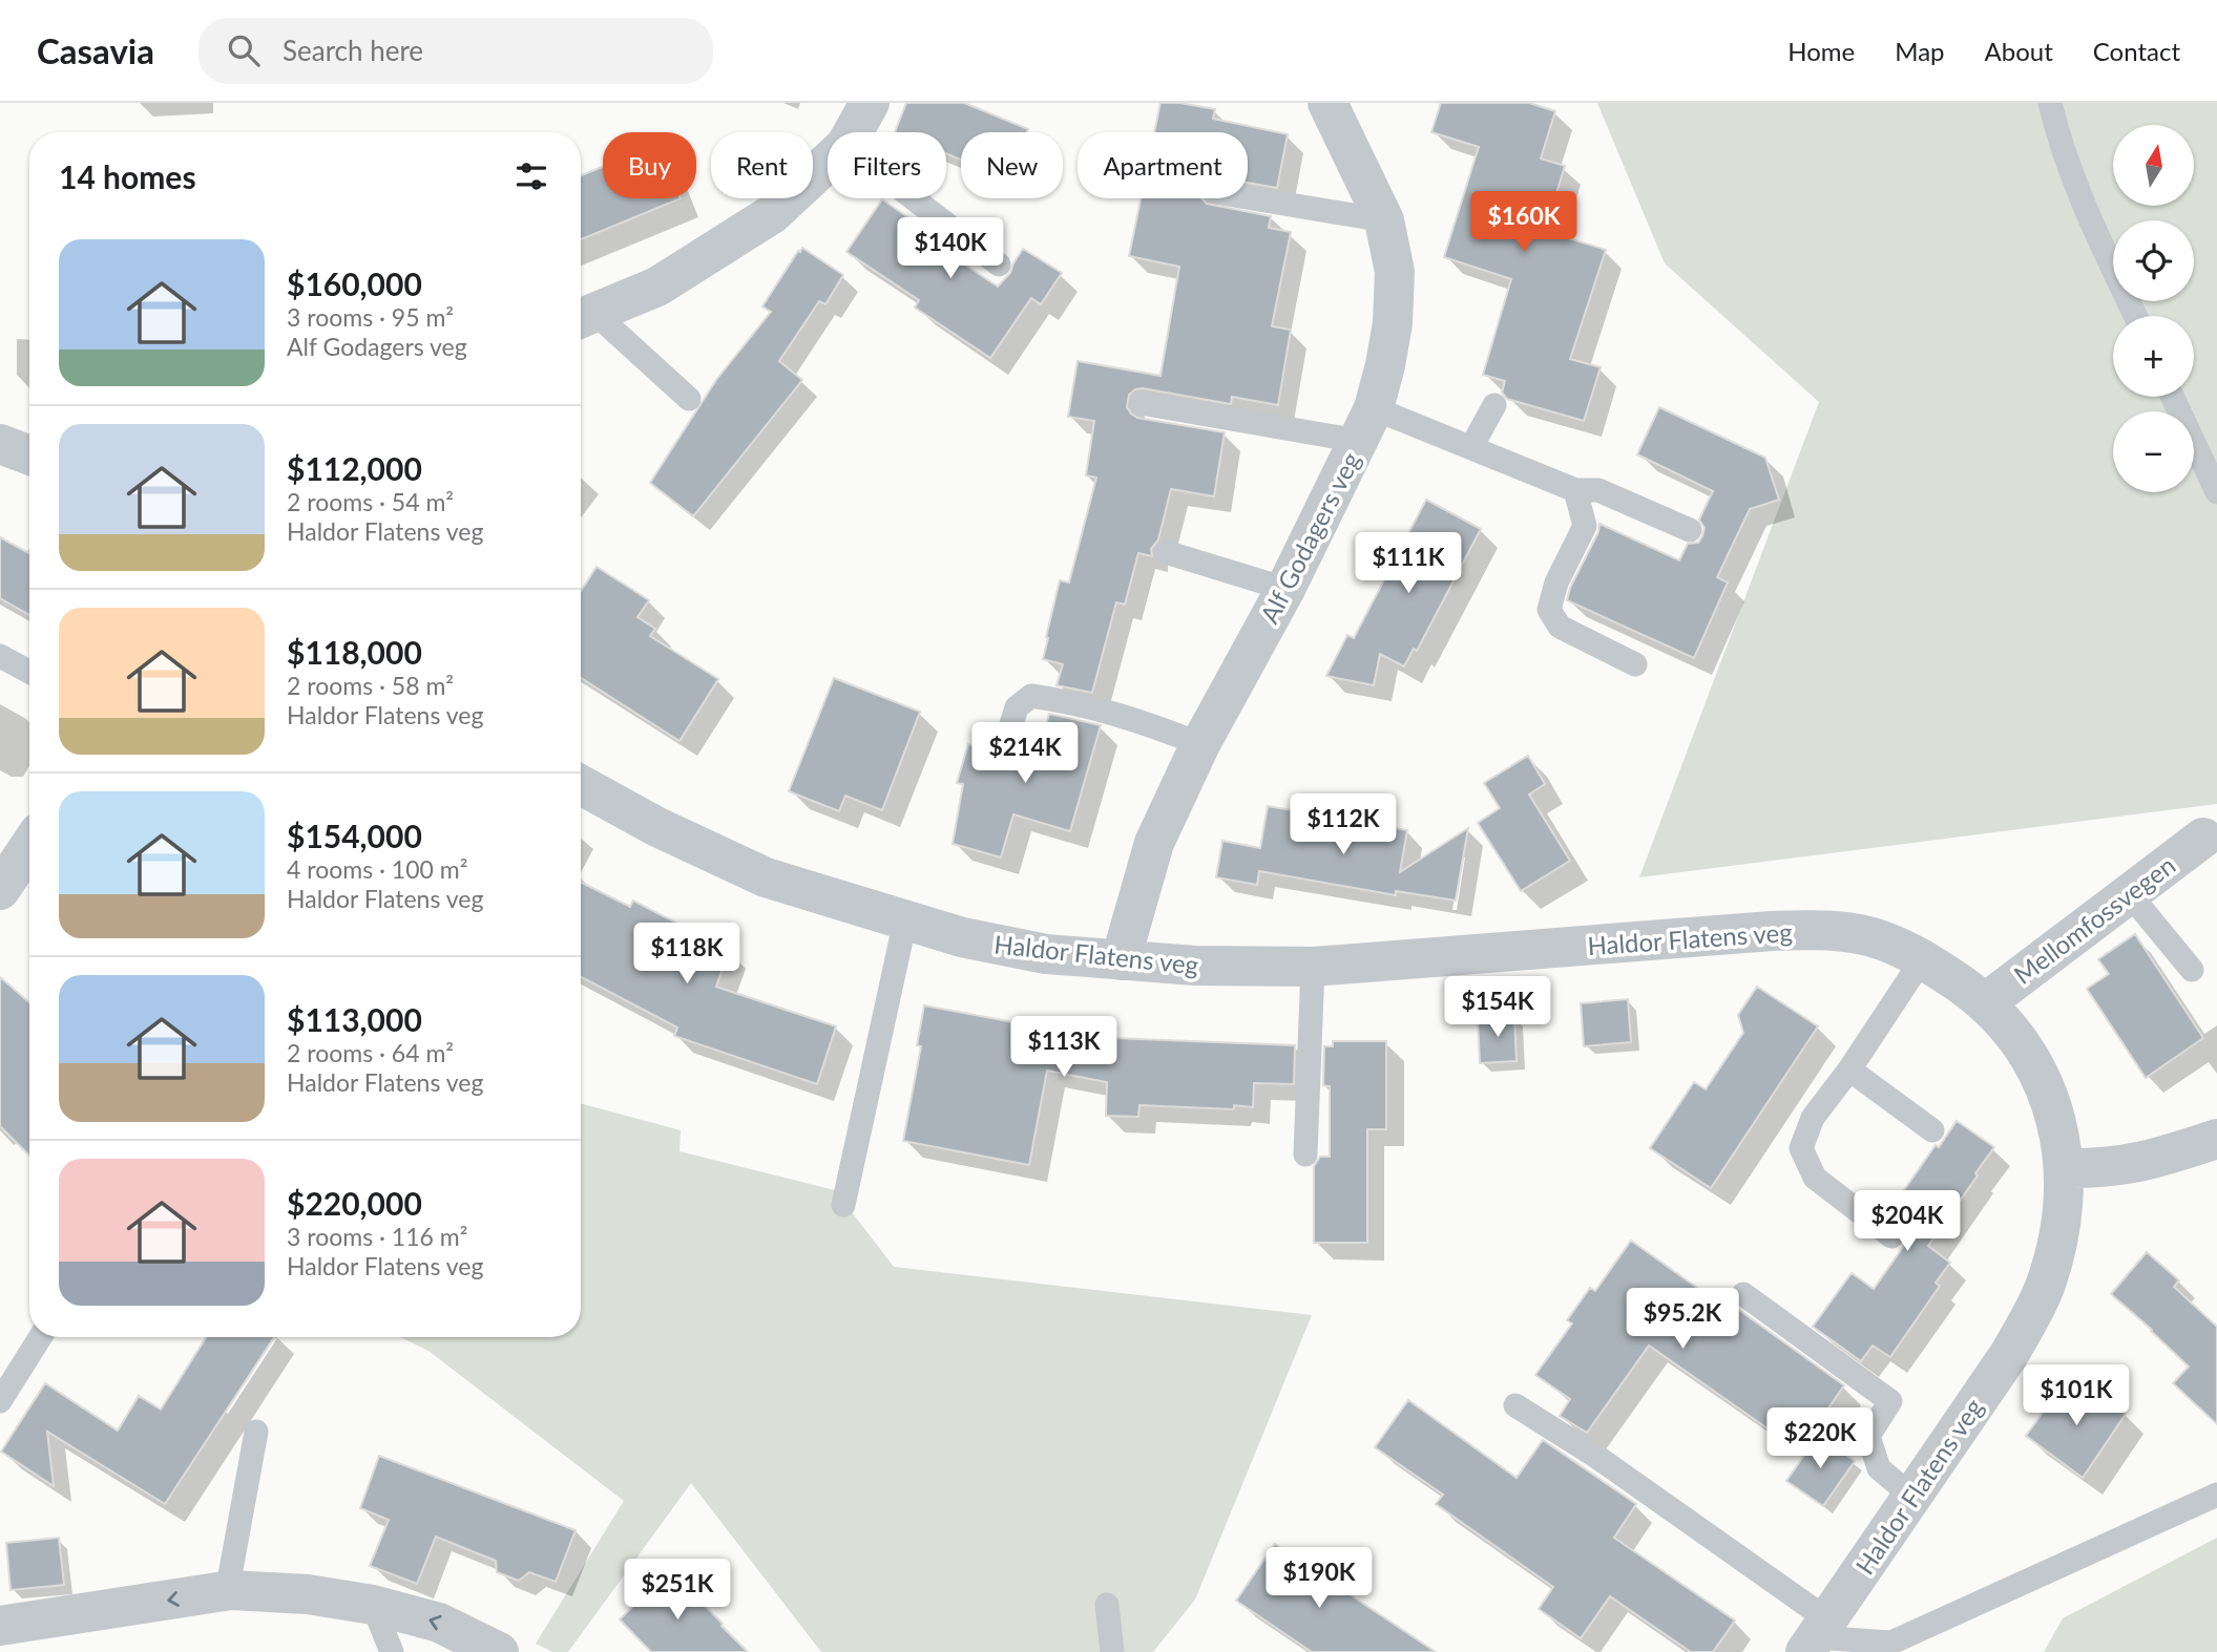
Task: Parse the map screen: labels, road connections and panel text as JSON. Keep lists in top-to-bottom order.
{
  "streets": {
    "street": ["Alf Godagers veg", "Mellomfossvegen", "Haldor Flatens veg"]
  },
  "crossings": [
    ["Alf Godagers veg", "Haldor Flatens veg"],
    ["Mellomfossvegen", "Haldor Flatens veg"]
  ],
  "north": "top",
  "page": {
    "header": "Casavia",
    "search": "Search here",
    "nav": [
      "Home",
      "Map",
      "About",
      "Contact"
    ],
    "map_buttons": ["+", "−"],
    "chip": [
      "Buy",
      "Rent",
      "Filters",
      "New",
      "Apartment"
    ],
    "heading": "14 homes",
    "price": [
      "$160K",
      "$140K",
      "$111K",
      "$214K",
      "$112K",
      "$118K",
      "$154K",
      "$113K",
      "$204K",
      "$95.2K",
      "$101K",
      "$220K",
      "$190K",
      "$251K"
    ],
    "list": [
      {
        "name": "$160,000",
        "note": "3 rooms · 95 m² · Alf Godagers veg"
      },
      {
        "name": "$112,000",
        "note": "2 rooms · 54 m² · Haldor Flatens veg"
      },
      {
        "name": "$118,000",
        "note": "2 rooms · 58 m² · Haldor Flatens veg"
      },
      {
        "name": "$154,000",
        "note": "4 rooms · 100 m² · Haldor Flatens veg"
      },
      {
        "name": "$113,000",
        "note": "2 rooms · 64 m² · Haldor Flatens veg"
      },
      {
        "name": "$220,000",
        "note": "3 rooms · 116 m² · Haldor Flatens veg"
      }
    ]
  }
}
